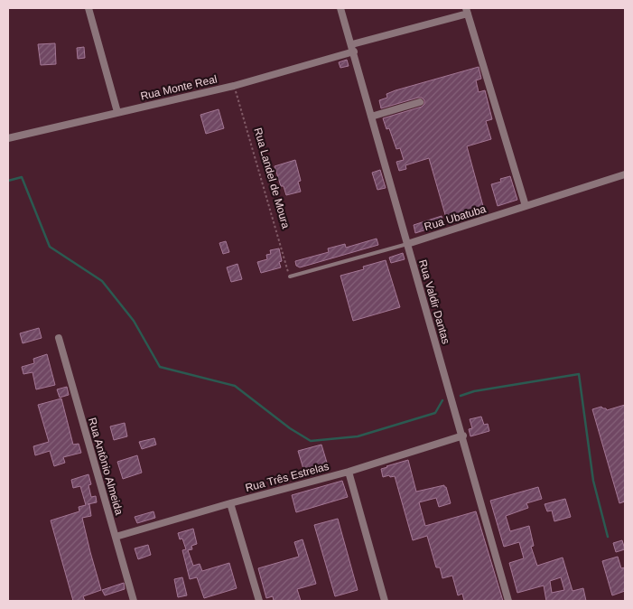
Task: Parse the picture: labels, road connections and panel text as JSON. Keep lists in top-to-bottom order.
{
  "streets": {
    "street": [
      "Rua Monte Real",
      "Rua Ubatuba",
      "Rua Valdir Dantas",
      "Rua Antônio Almeida",
      "Rua Três Estrelas"
    ],
    "path": ["Rua Landel de Moura"]
  },
  "crossings": [
    ["Rua Monte Real", "Rua Landel de Moura"],
    ["Rua Monte Real", "Rua Valdir Dantas"],
    ["Rua Landel de Moura", "Rua Ubatuba"],
    ["Rua Ubatuba", "Rua Valdir Dantas"],
    ["Rua Valdir Dantas", "Rua Três Estrelas"],
    ["Rua Antônio Almeida", "Rua Três Estrelas"]
  ]
}
